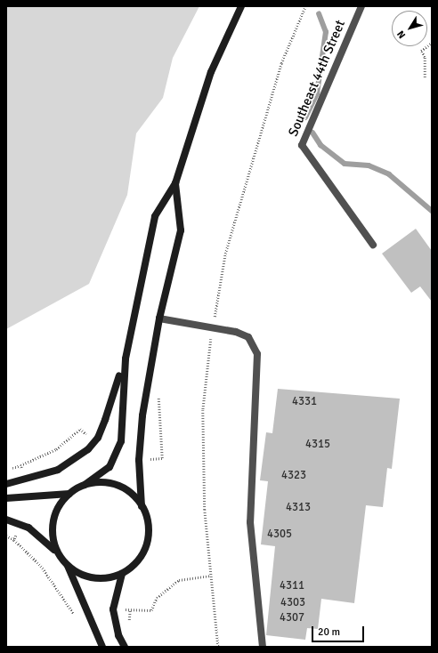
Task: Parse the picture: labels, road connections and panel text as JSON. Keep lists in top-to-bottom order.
{
  "streets": {
    "lane": ["Southeast 44th Street"]
  },
  "house_numbers": [
    "4331",
    "4315",
    "4323",
    "4313",
    "4305",
    "4311",
    "4303",
    "4307"
  ],
  "scale_bar": "20 m",
  "north": "bottom left"
}
